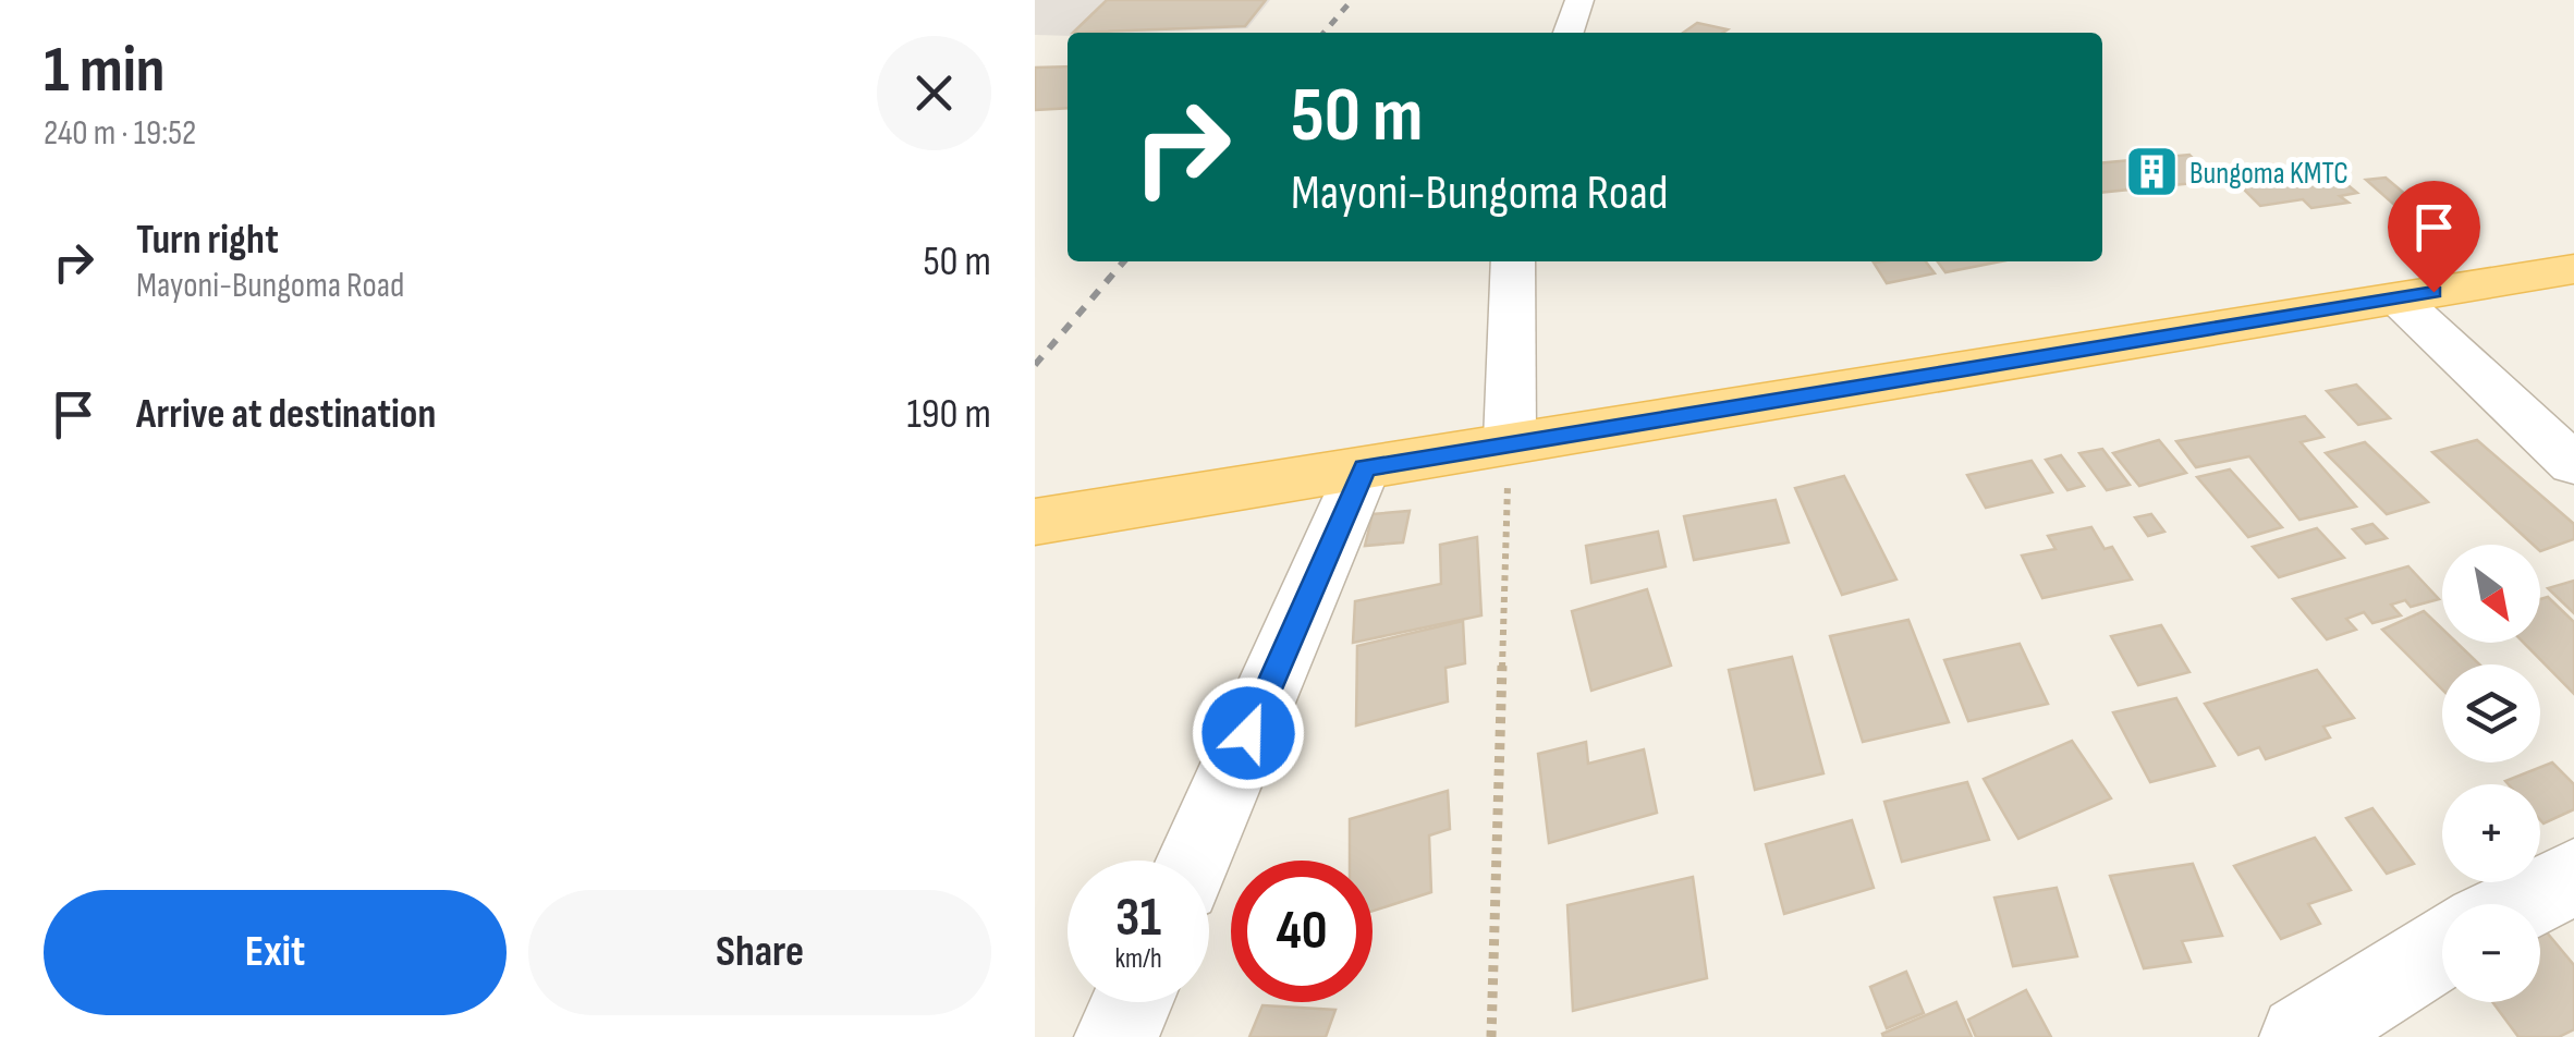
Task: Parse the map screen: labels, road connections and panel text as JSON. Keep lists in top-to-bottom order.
{
  "places": {
    "building": ["Bungoma KMTC"]
  },
  "north": "bottom right",
  "page": {
    "heading": ["1 min", "240 m · 19:52"],
    "turn": ["50 m", "Mayoni-Bungoma Road"],
    "list": [
      {
        "name": "Turn right",
        "note": "Mayoni-Bungoma Road",
        "value": "50 m"
      },
      {
        "name": "Arrive at destination",
        "value": "190 m"
      }
    ],
    "map_buttons": ["+", "−"],
    "speed": "31 km/h",
    "limit": "40",
    "buttons": ["Exit", "Share"]
  }
}
